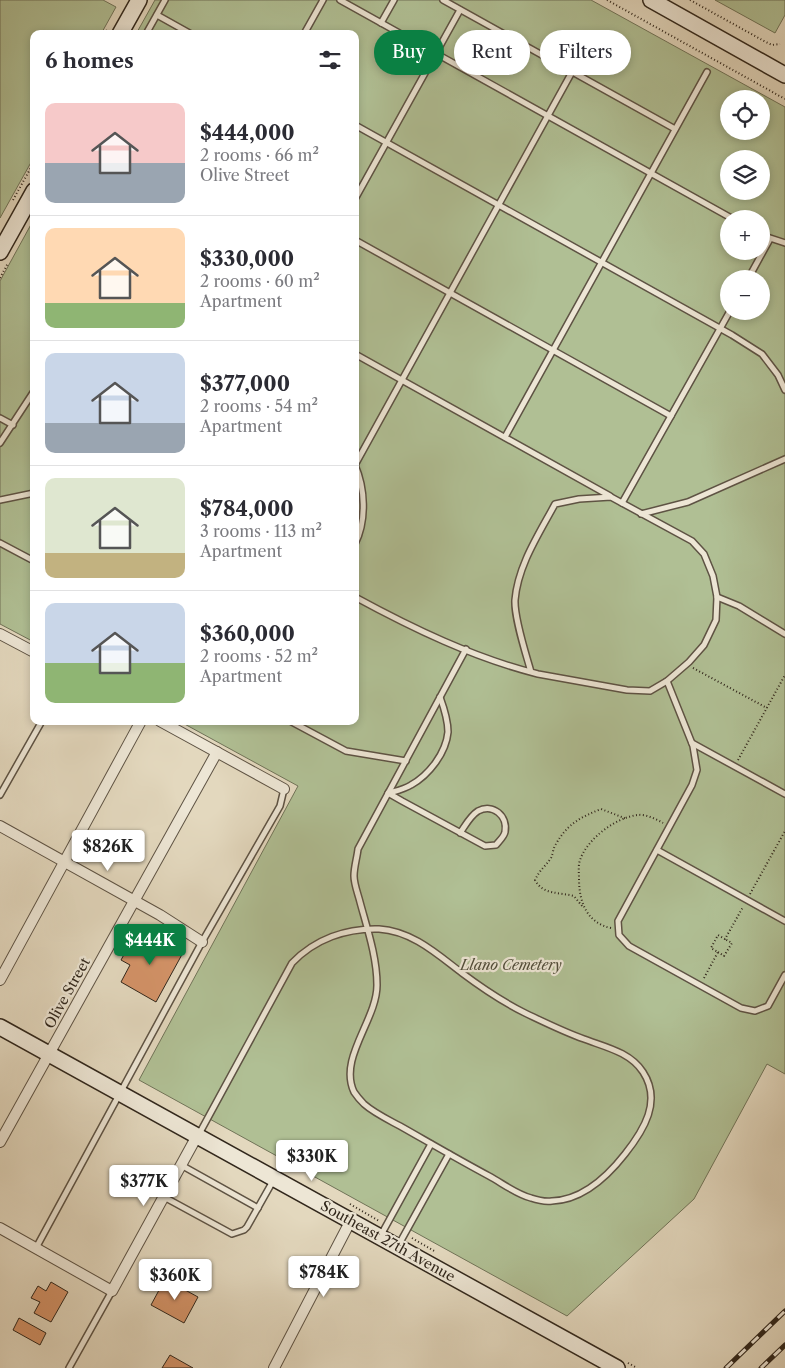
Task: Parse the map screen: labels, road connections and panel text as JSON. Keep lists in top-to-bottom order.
{
  "streets": {
    "main road": ["Southeast 27th Avenue"],
    "street": ["Olive Street"]
  },
  "crossings": [
    ["Olive Street", "Southeast 27th Avenue"]
  ],
  "parks": ["Llano Cemetery"],
  "page": {
    "chip": ["Buy", "Rent", "Filters"],
    "heading": "6 homes",
    "map_buttons": ["+", "−"],
    "list": [
      {
        "name": "$444,000",
        "note": "2 rooms · 66 m² · Olive Street"
      },
      {
        "name": "$330,000",
        "note": "2 rooms · 60 m² · Apartment"
      },
      {
        "name": "$377,000",
        "note": "2 rooms · 54 m² · Apartment"
      },
      {
        "name": "$784,000",
        "note": "3 rooms · 113 m² · Apartment"
      },
      {
        "name": "$360,000",
        "note": "2 rooms · 52 m² · Apartment"
      }
    ],
    "price": [
      "$826K",
      "$444K",
      "$330K",
      "$377K",
      "$784K",
      "$360K"
    ]
  }
}
